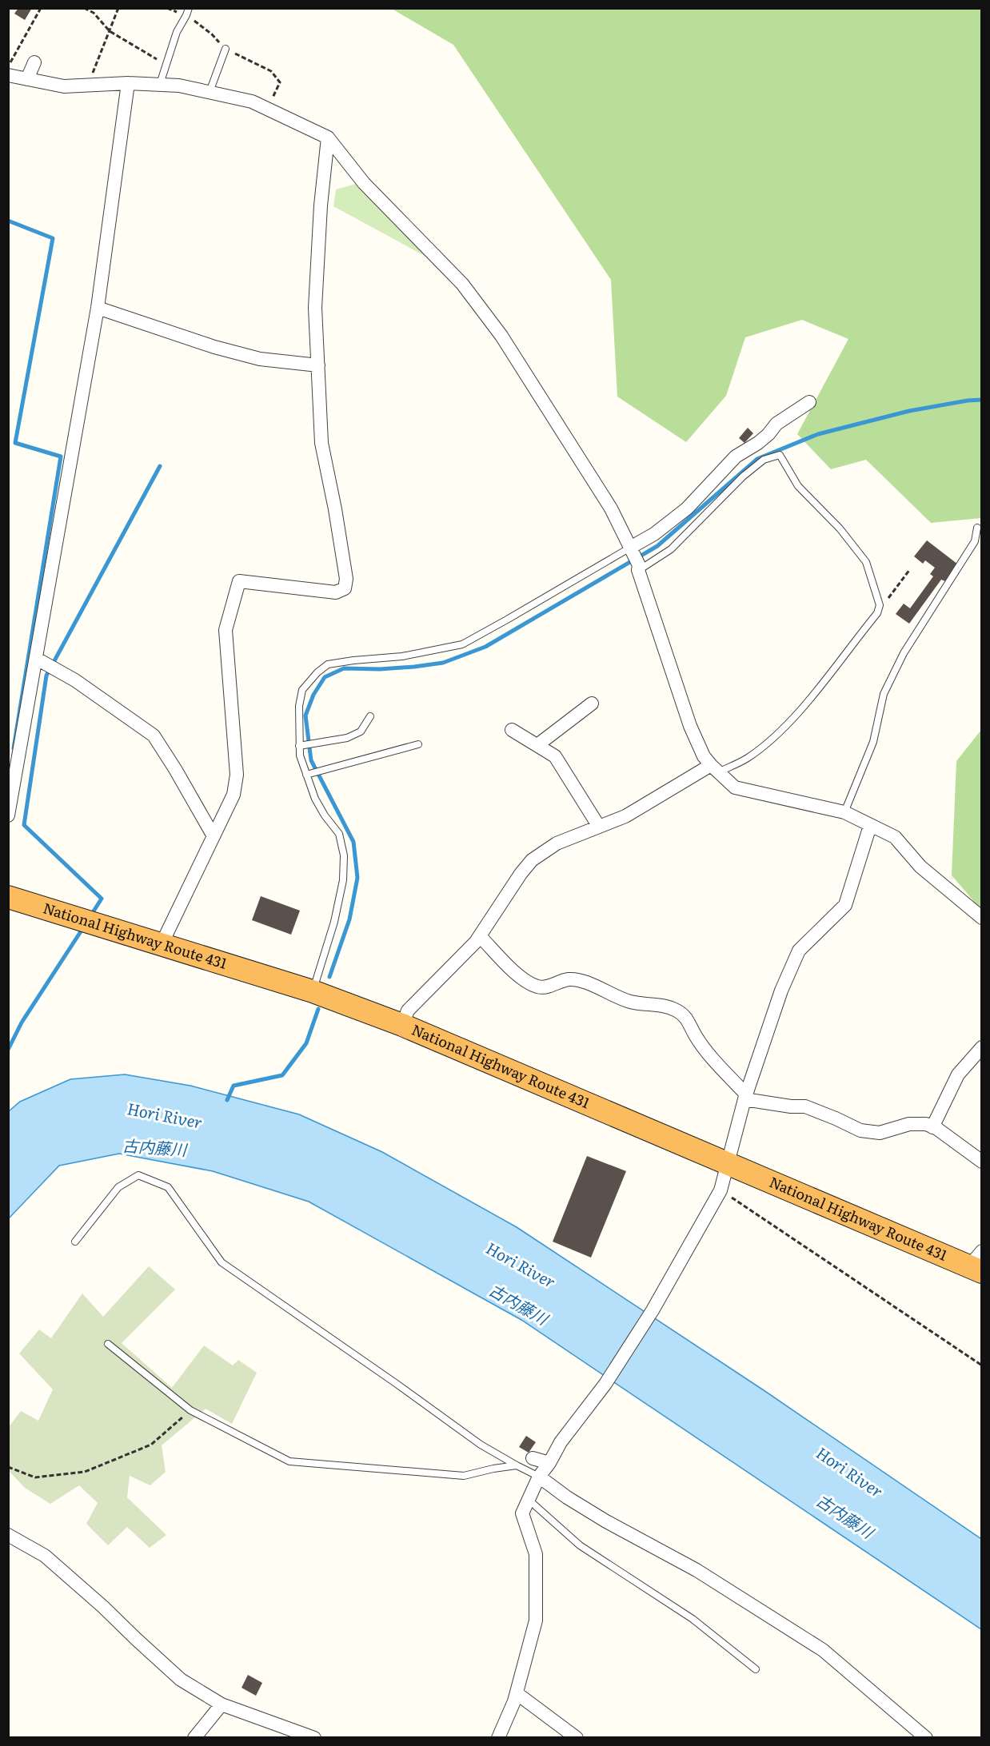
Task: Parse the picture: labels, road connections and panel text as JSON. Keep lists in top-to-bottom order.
{
  "streets": {
    "highway": ["National Highway Route 431"]
  },
  "water": ["Hori River", "古内藤川"]
}
